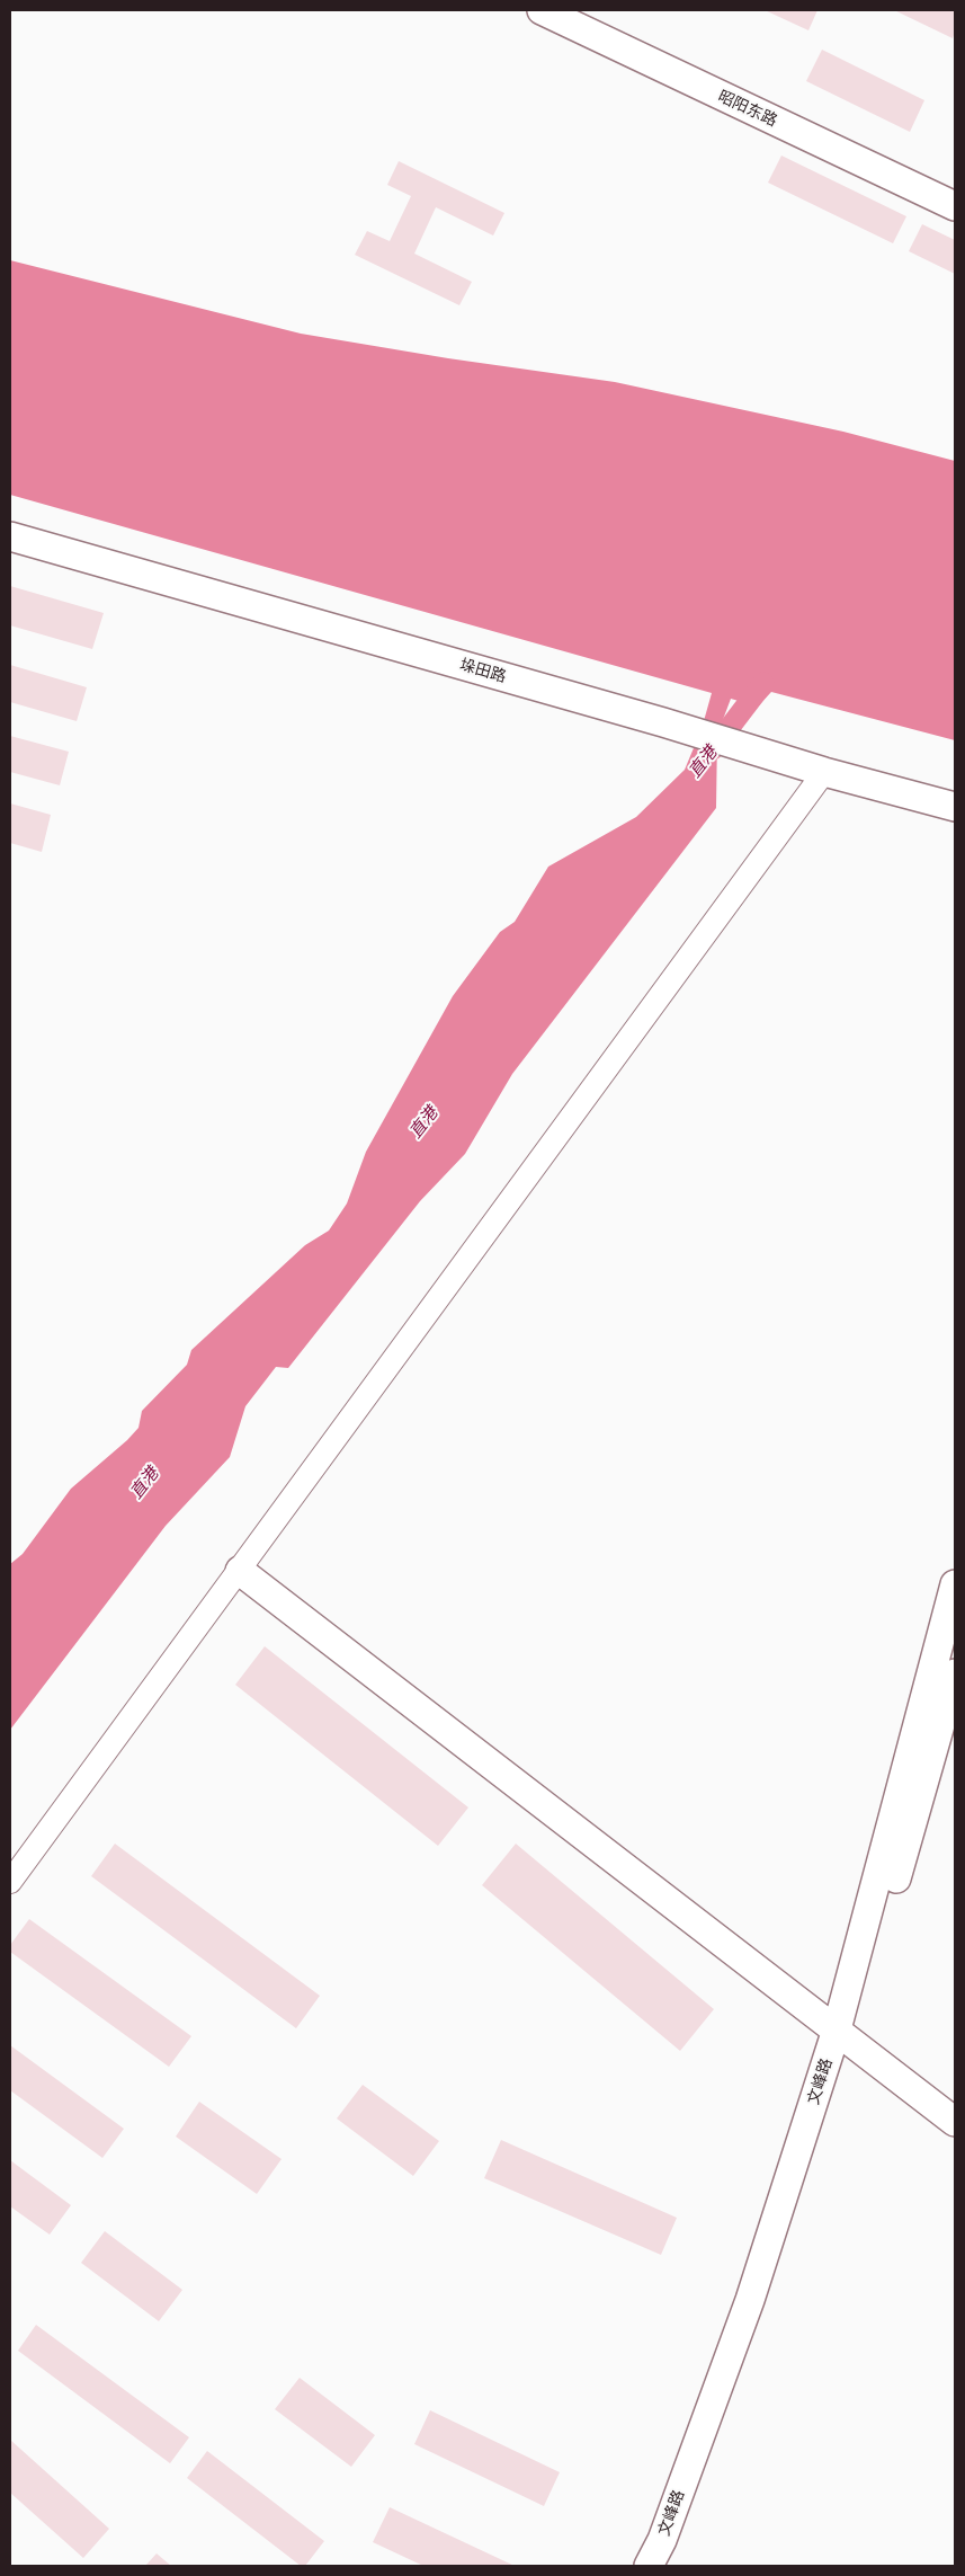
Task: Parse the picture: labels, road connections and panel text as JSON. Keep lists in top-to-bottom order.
{
  "streets": {
    "street": ["昭阳东路", "垛田路", "文峰路"]
  },
  "water": ["直港"]
}
